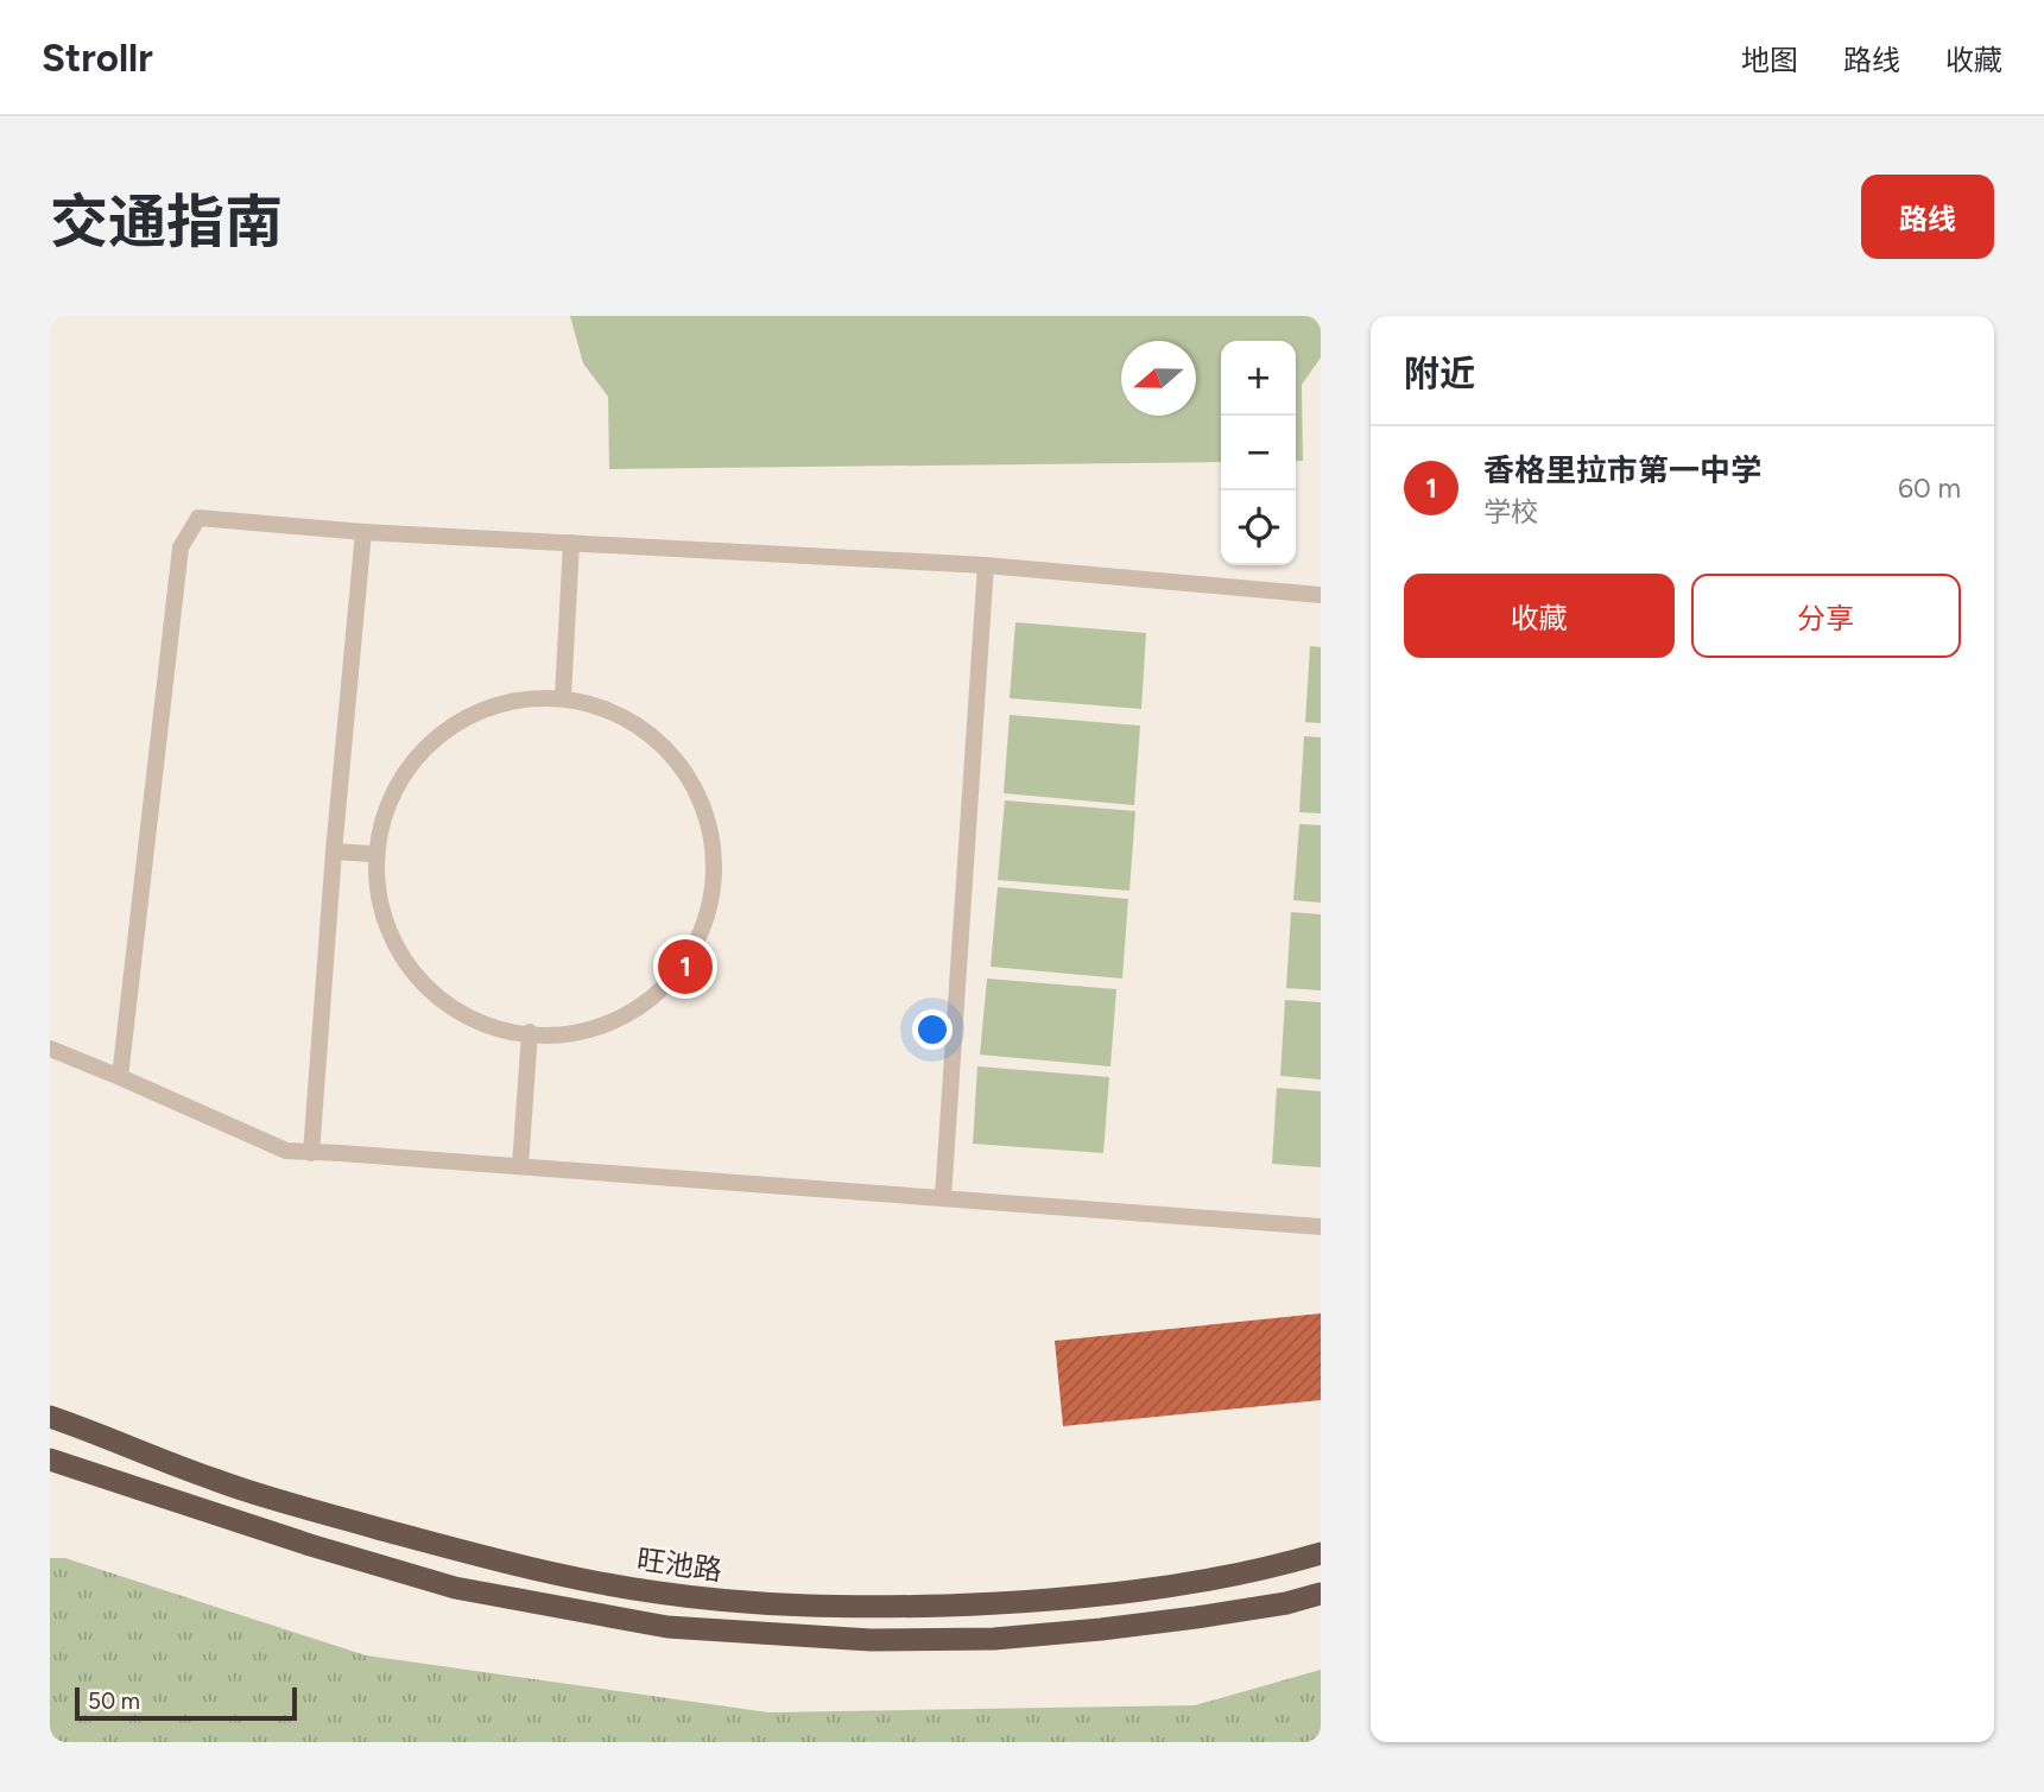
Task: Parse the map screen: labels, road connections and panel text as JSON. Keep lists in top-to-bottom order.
{
  "streets": {
    "highway": ["旺池路"]
  },
  "scale_bar": "50 m",
  "north": "left",
  "page": {
    "header": "Strollr",
    "nav": ["地图", "路线", "收藏"],
    "title": "交通指南",
    "buttons": [
      "路线",
      ["收藏", "分享"]
    ],
    "heading": "附近",
    "map_buttons": ["+", "−"],
    "list": [
      {
        "mark": "1",
        "name": "香格里拉市第一中学",
        "note": "学校",
        "value": "60 m"
      }
    ],
    "pins": "1",
    "scale": "50 m"
  }
}
